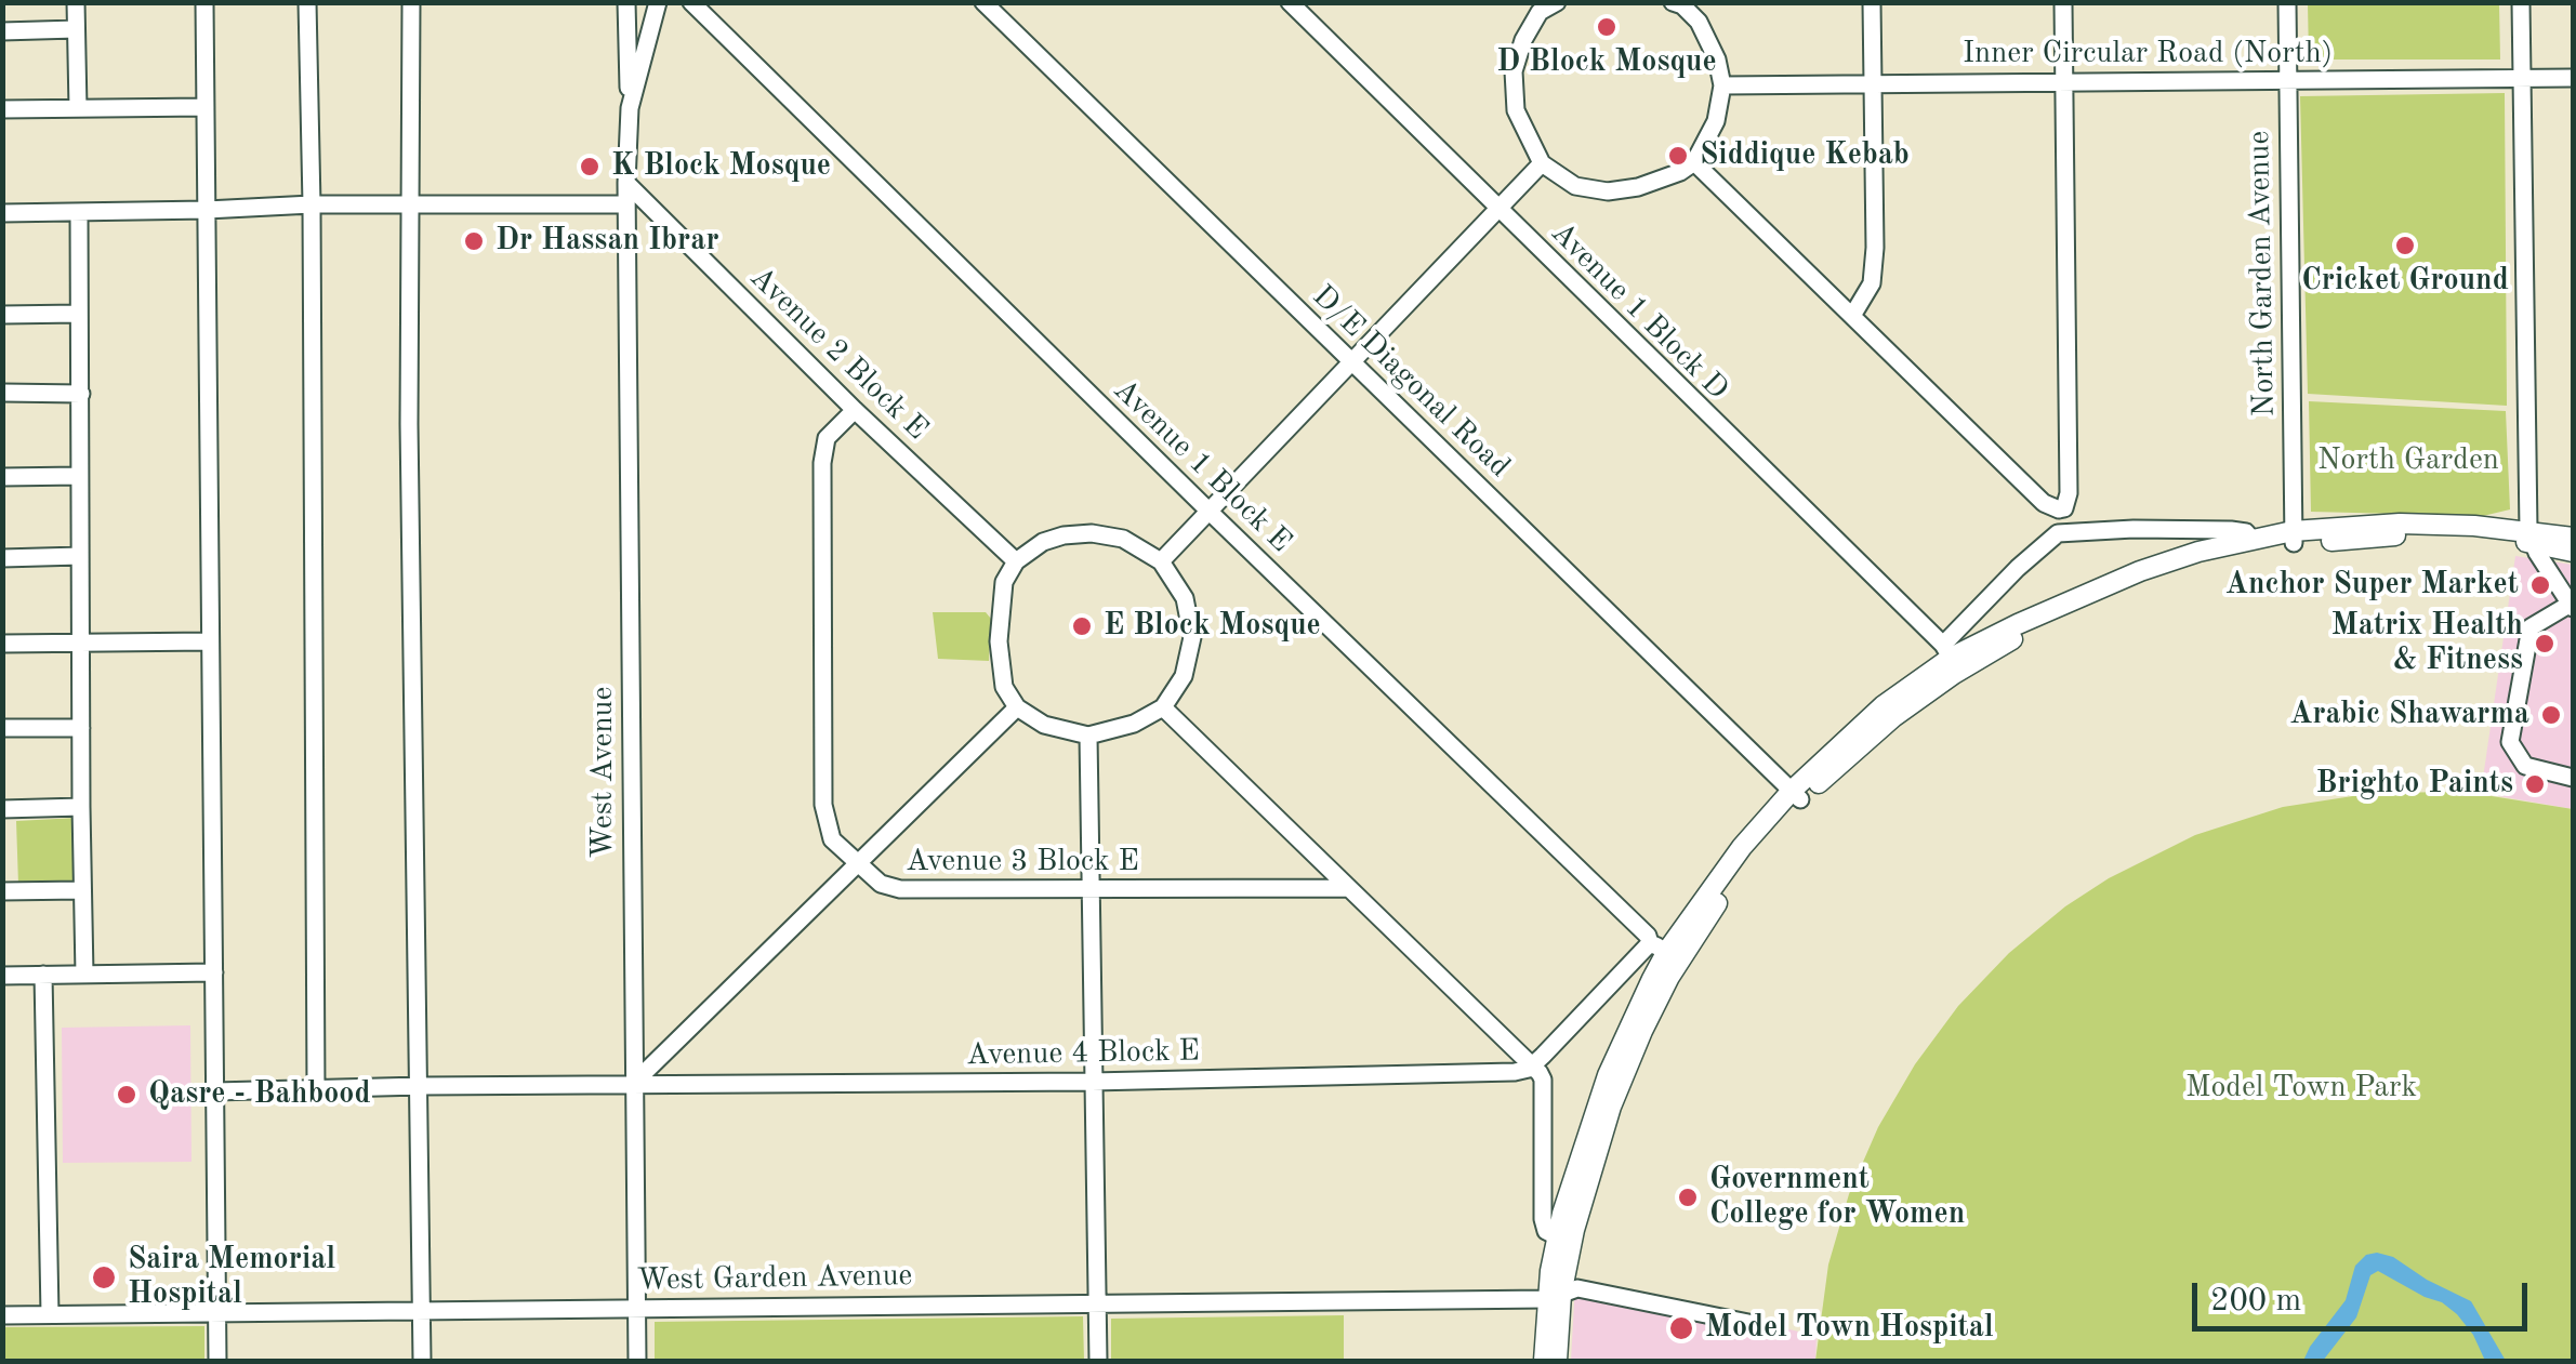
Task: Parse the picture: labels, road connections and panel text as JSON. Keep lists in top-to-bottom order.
{
  "streets": {
    "street": [
      "Inner Circular Road (North)",
      "North Garden Avenue",
      "Avenue 1 Block D",
      "Avenue 2 Block E",
      "D/E Diagonal Road",
      "Avenue 1 Block E",
      "West Avenue",
      "Avenue 3 Block E",
      "Avenue 4 Block E",
      "West Garden Avenue"
    ]
  },
  "crossings": [
    ["Inner Circular Road (North)", "North Garden Avenue"],
    ["Avenue 2 Block E", "West Avenue"],
    ["Avenue 2 Block E", "Avenue 3 Block E"],
    ["West Avenue", "Avenue 4 Block E"],
    ["West Avenue", "West Garden Avenue"]
  ],
  "parks": ["North Garden", "Model Town Park"],
  "places": [
    "D Block Mosque",
    "Siddique Kebab",
    "K Block Mosque",
    "Dr Hassan Ibrar",
    "Cricket Ground",
    "Anchor Super Market",
    "E Block Mosque",
    "Matrix Health & Fitness",
    "Arabic Shawarma",
    "Brighto Paints",
    "Qasre - Bahbood",
    "Government College for Women",
    "Saira Memorial Hospital",
    "Model Town Hospital"
  ],
  "scale_bar": "200 m"
}
